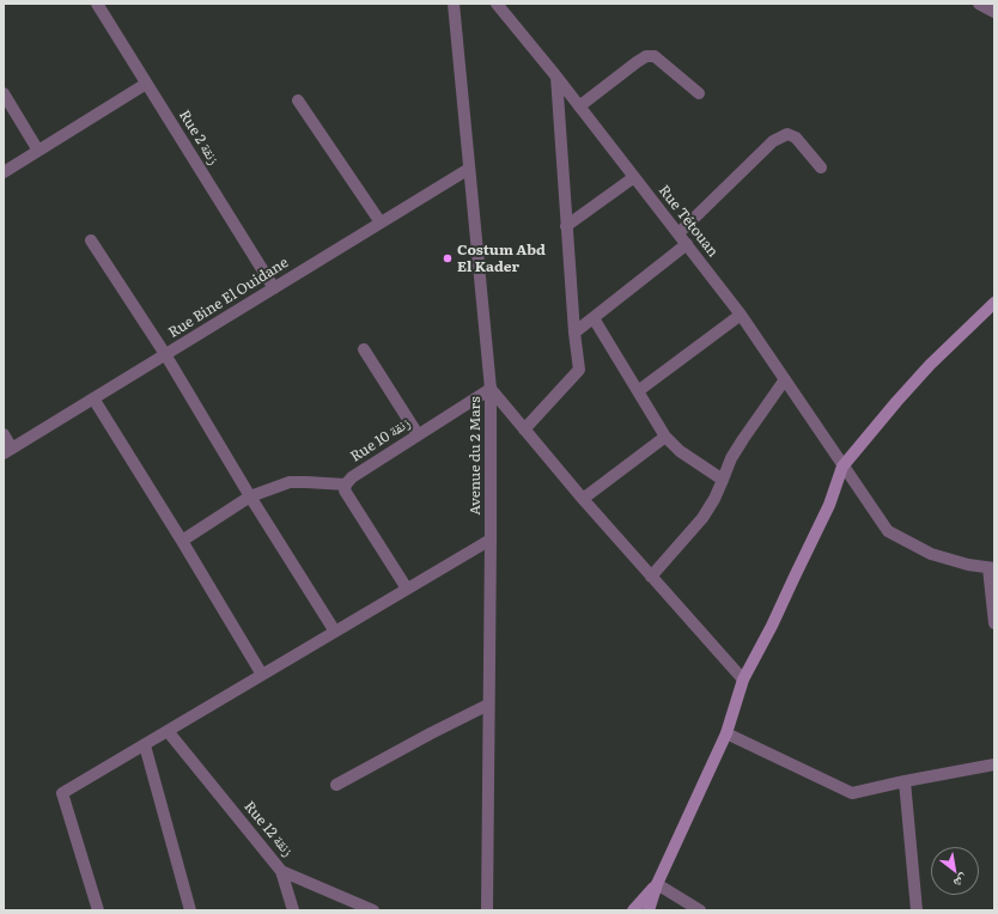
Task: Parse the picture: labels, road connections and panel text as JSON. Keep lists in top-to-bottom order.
{
  "streets": {
    "street": [
      "Rue 2 زنقة",
      "Rue Tétouan",
      "Rue Bine El Ouidane",
      "Rue 10 زنقة",
      "Avenue du 2 Mars",
      "Rue 12 زنقة"
    ]
  },
  "crossings": [
    ["Rue 2 زنقة", "Rue Bine El Ouidane"],
    ["Rue Bine El Ouidane", "Avenue du 2 Mars"],
    ["Rue 10 زنقة", "Avenue du 2 Mars"]
  ],
  "places": ["Costum Abd El Kader"],
  "north": "bottom right"
}
